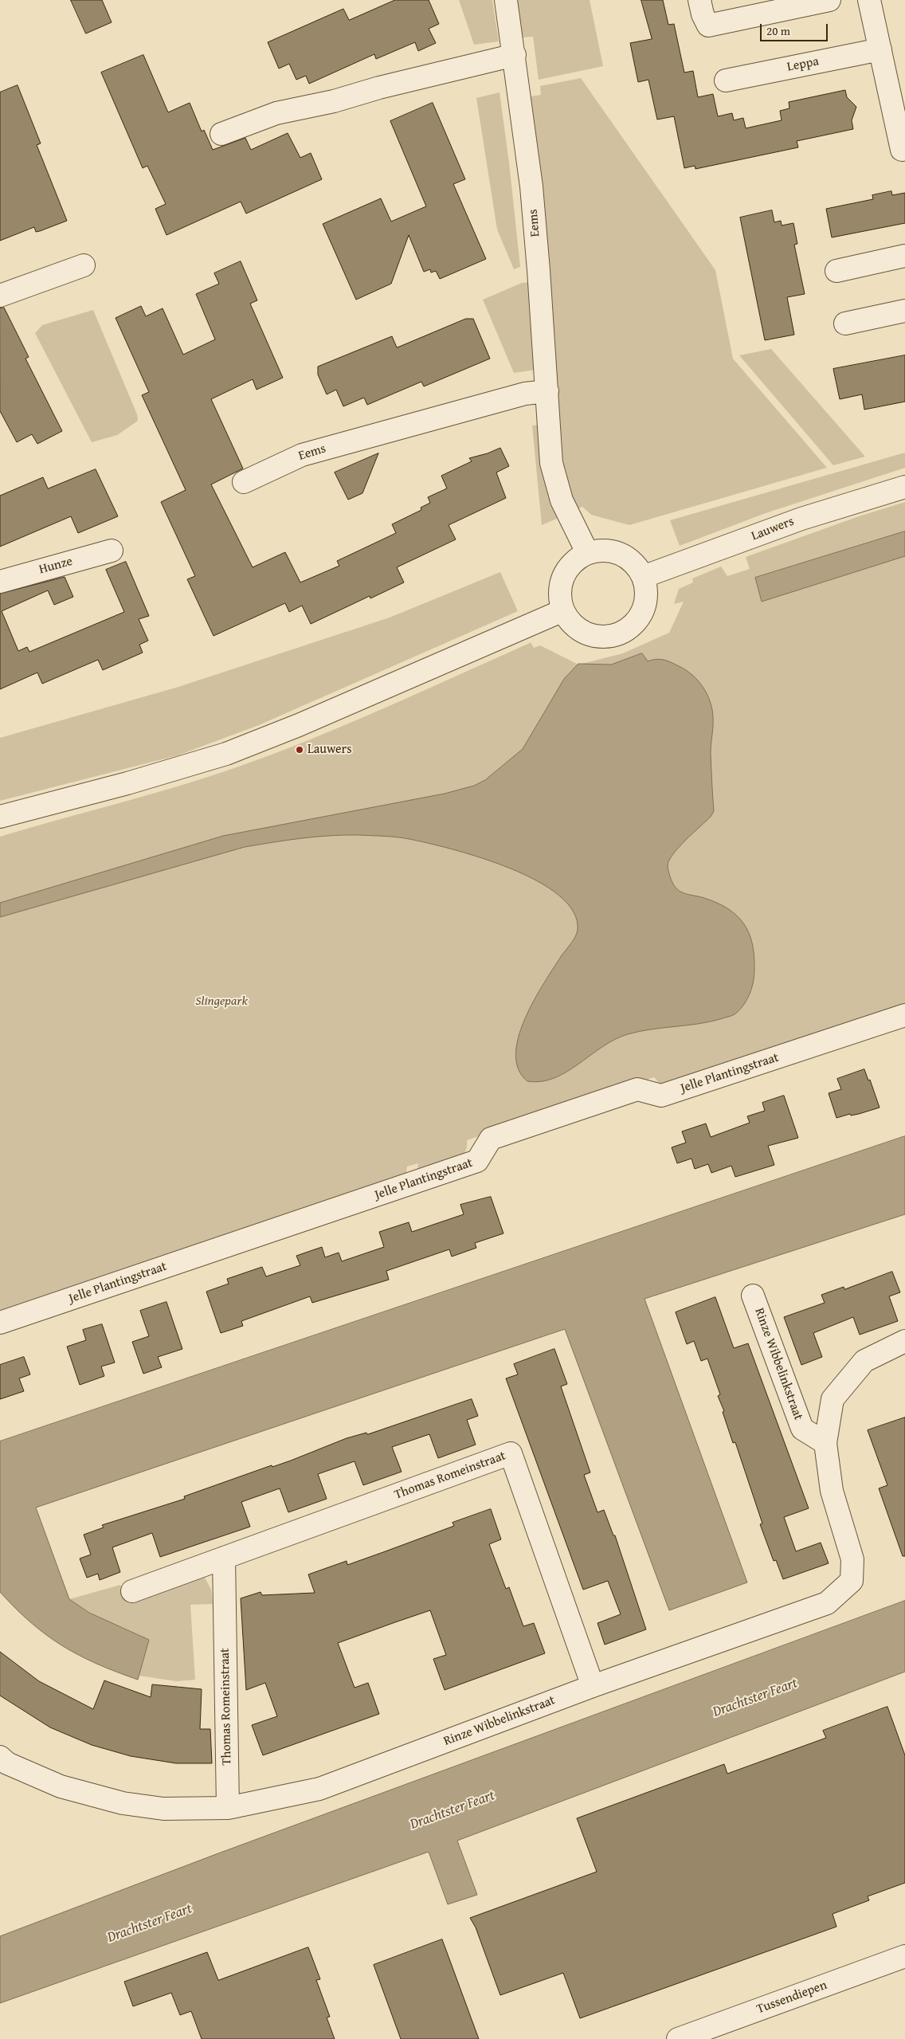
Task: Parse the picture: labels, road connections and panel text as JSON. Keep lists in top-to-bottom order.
{
  "streets": {
    "street": [
      "Leppa",
      "Eems",
      "Lauwers",
      "Hunze",
      "Jelle Plantingstraat",
      "Rinze Wibbelinkstraat",
      "Thomas Romeinstraat",
      "Tussendiepen"
    ]
  },
  "crossings": [
    ["Eems", "Lauwers"],
    ["Rinze Wibbelinkstraat", "Thomas Romeinstraat"]
  ],
  "water": ["Drachtster Feart"],
  "parks": ["Slingepark"],
  "places": ["Lauwers"],
  "scale_bar": "20 m"
}
